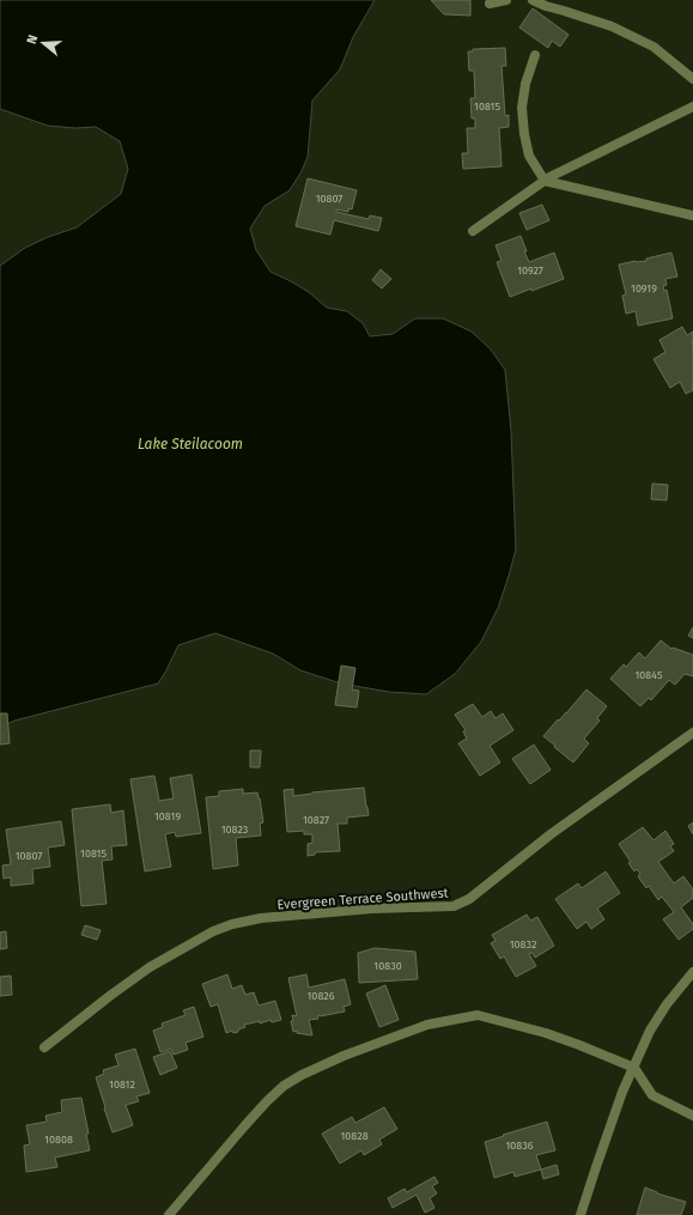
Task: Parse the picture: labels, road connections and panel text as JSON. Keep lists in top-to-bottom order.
{
  "streets": {
    "street": ["Evergreen Terrace Southwest"]
  },
  "water": ["Lake Steilacoom"],
  "house_numbers": [
    "10815",
    "10807",
    "10927",
    "10919",
    "10845",
    "10819",
    "10827",
    "10823",
    "10815",
    "10807",
    "10832",
    "10830",
    "10826",
    "10812",
    "10828",
    "10808",
    "10836"
  ],
  "north": "left"
}
